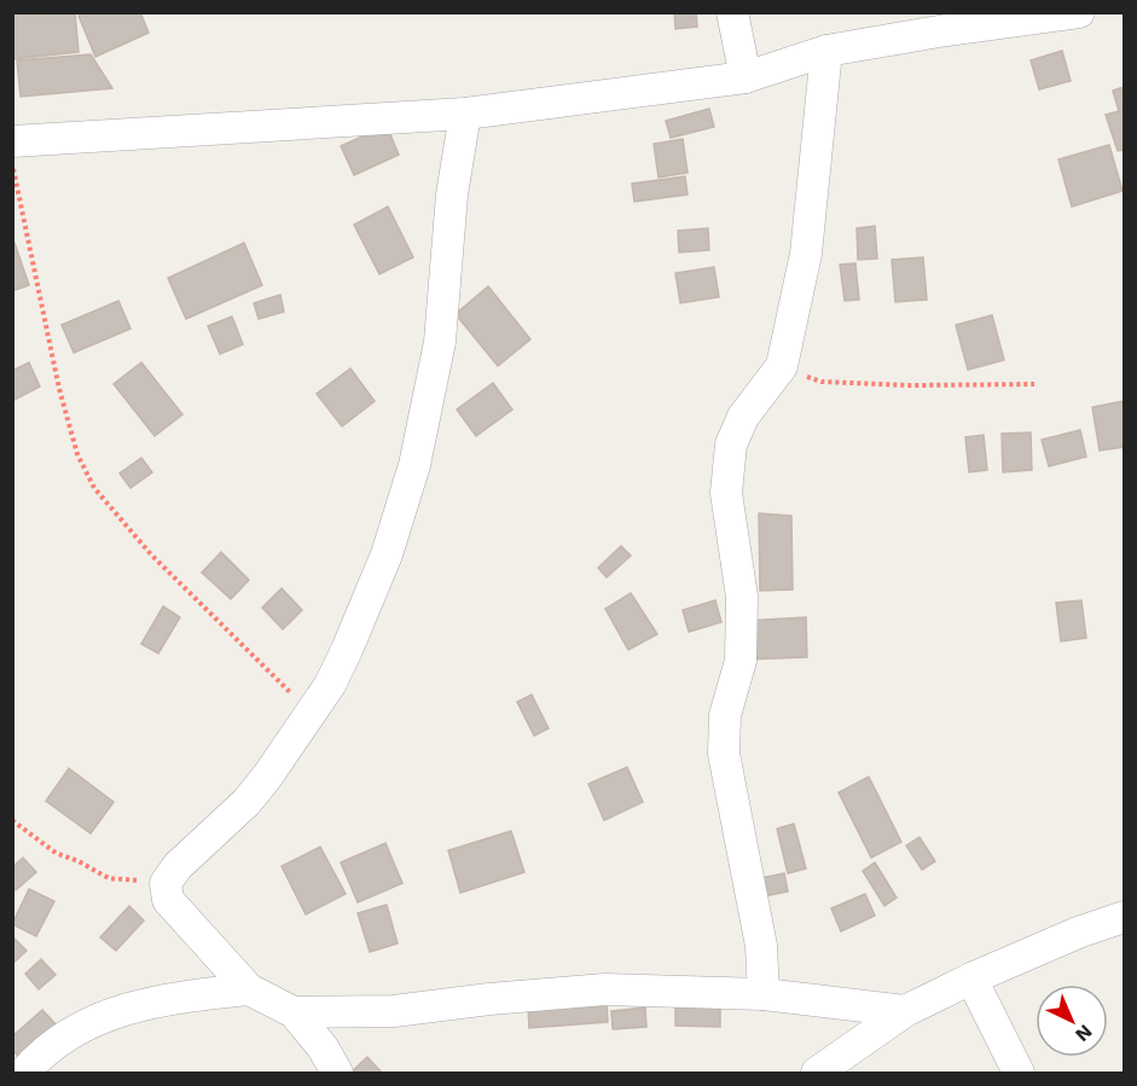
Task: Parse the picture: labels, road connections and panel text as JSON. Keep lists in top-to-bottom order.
{
  "north": "bottom right"
}
